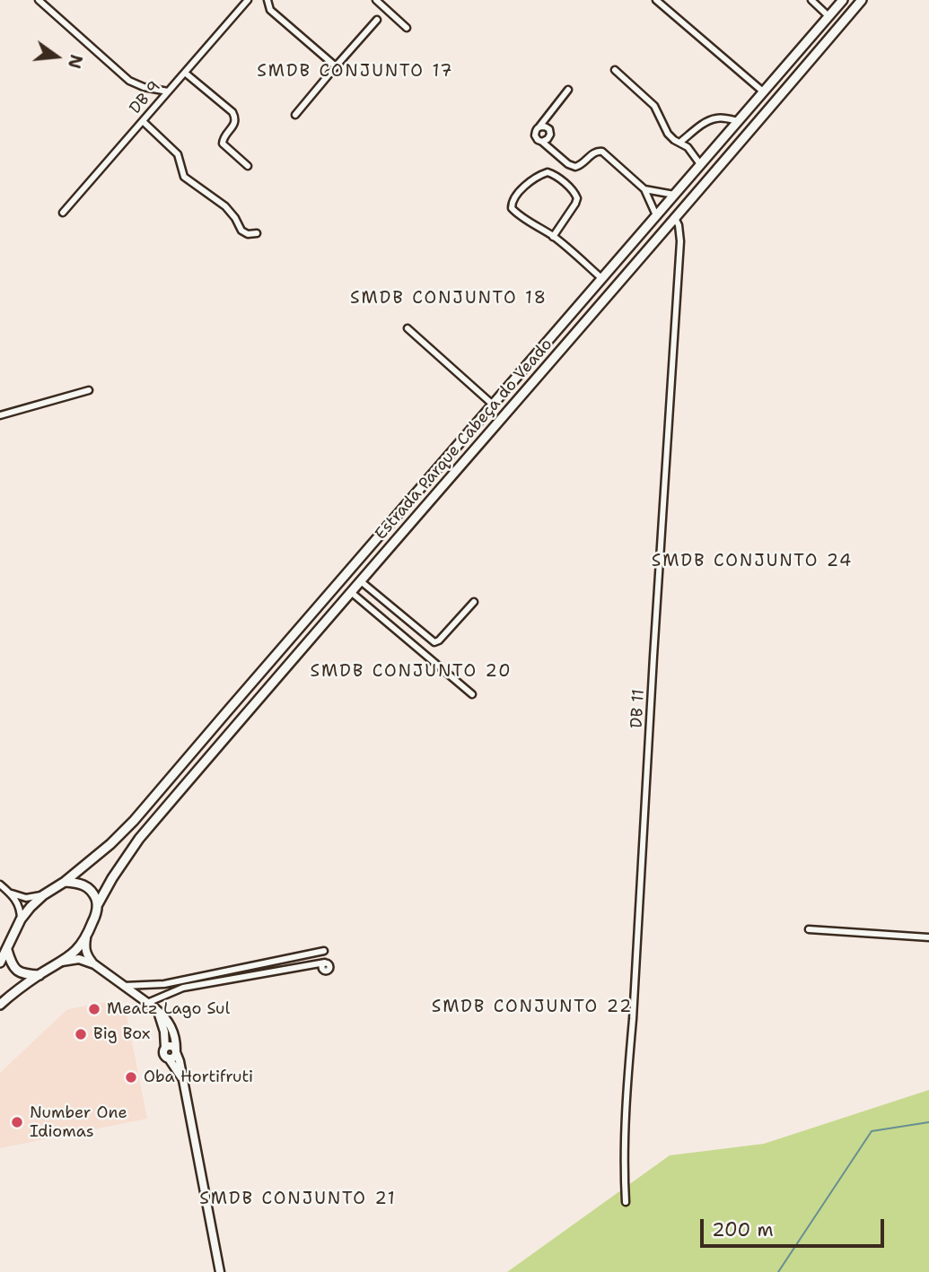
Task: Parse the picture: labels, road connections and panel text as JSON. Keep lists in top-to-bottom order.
{
  "streets": {
    "main road": ["Estrada Parque Cabeça do Veado"],
    "street": ["DB 9", "DB 11"]
  },
  "crossings": [
    ["Estrada Parque Cabeça do Veado", "DB 11"]
  ],
  "districts": [
    "SMDB CONJUNTO 17",
    "SMDB CONJUNTO 18",
    "SMDB CONJUNTO 24",
    "SMDB CONJUNTO 20",
    "SMDB CONJUNTO 22",
    "SMDB CONJUNTO 21"
  ],
  "places": [
    "Meatz Lago Sul",
    "Big Box",
    "Oba Hortifruti",
    "Number One Idiomas"
  ],
  "scale_bar": "200 m",
  "north": "right"
}
